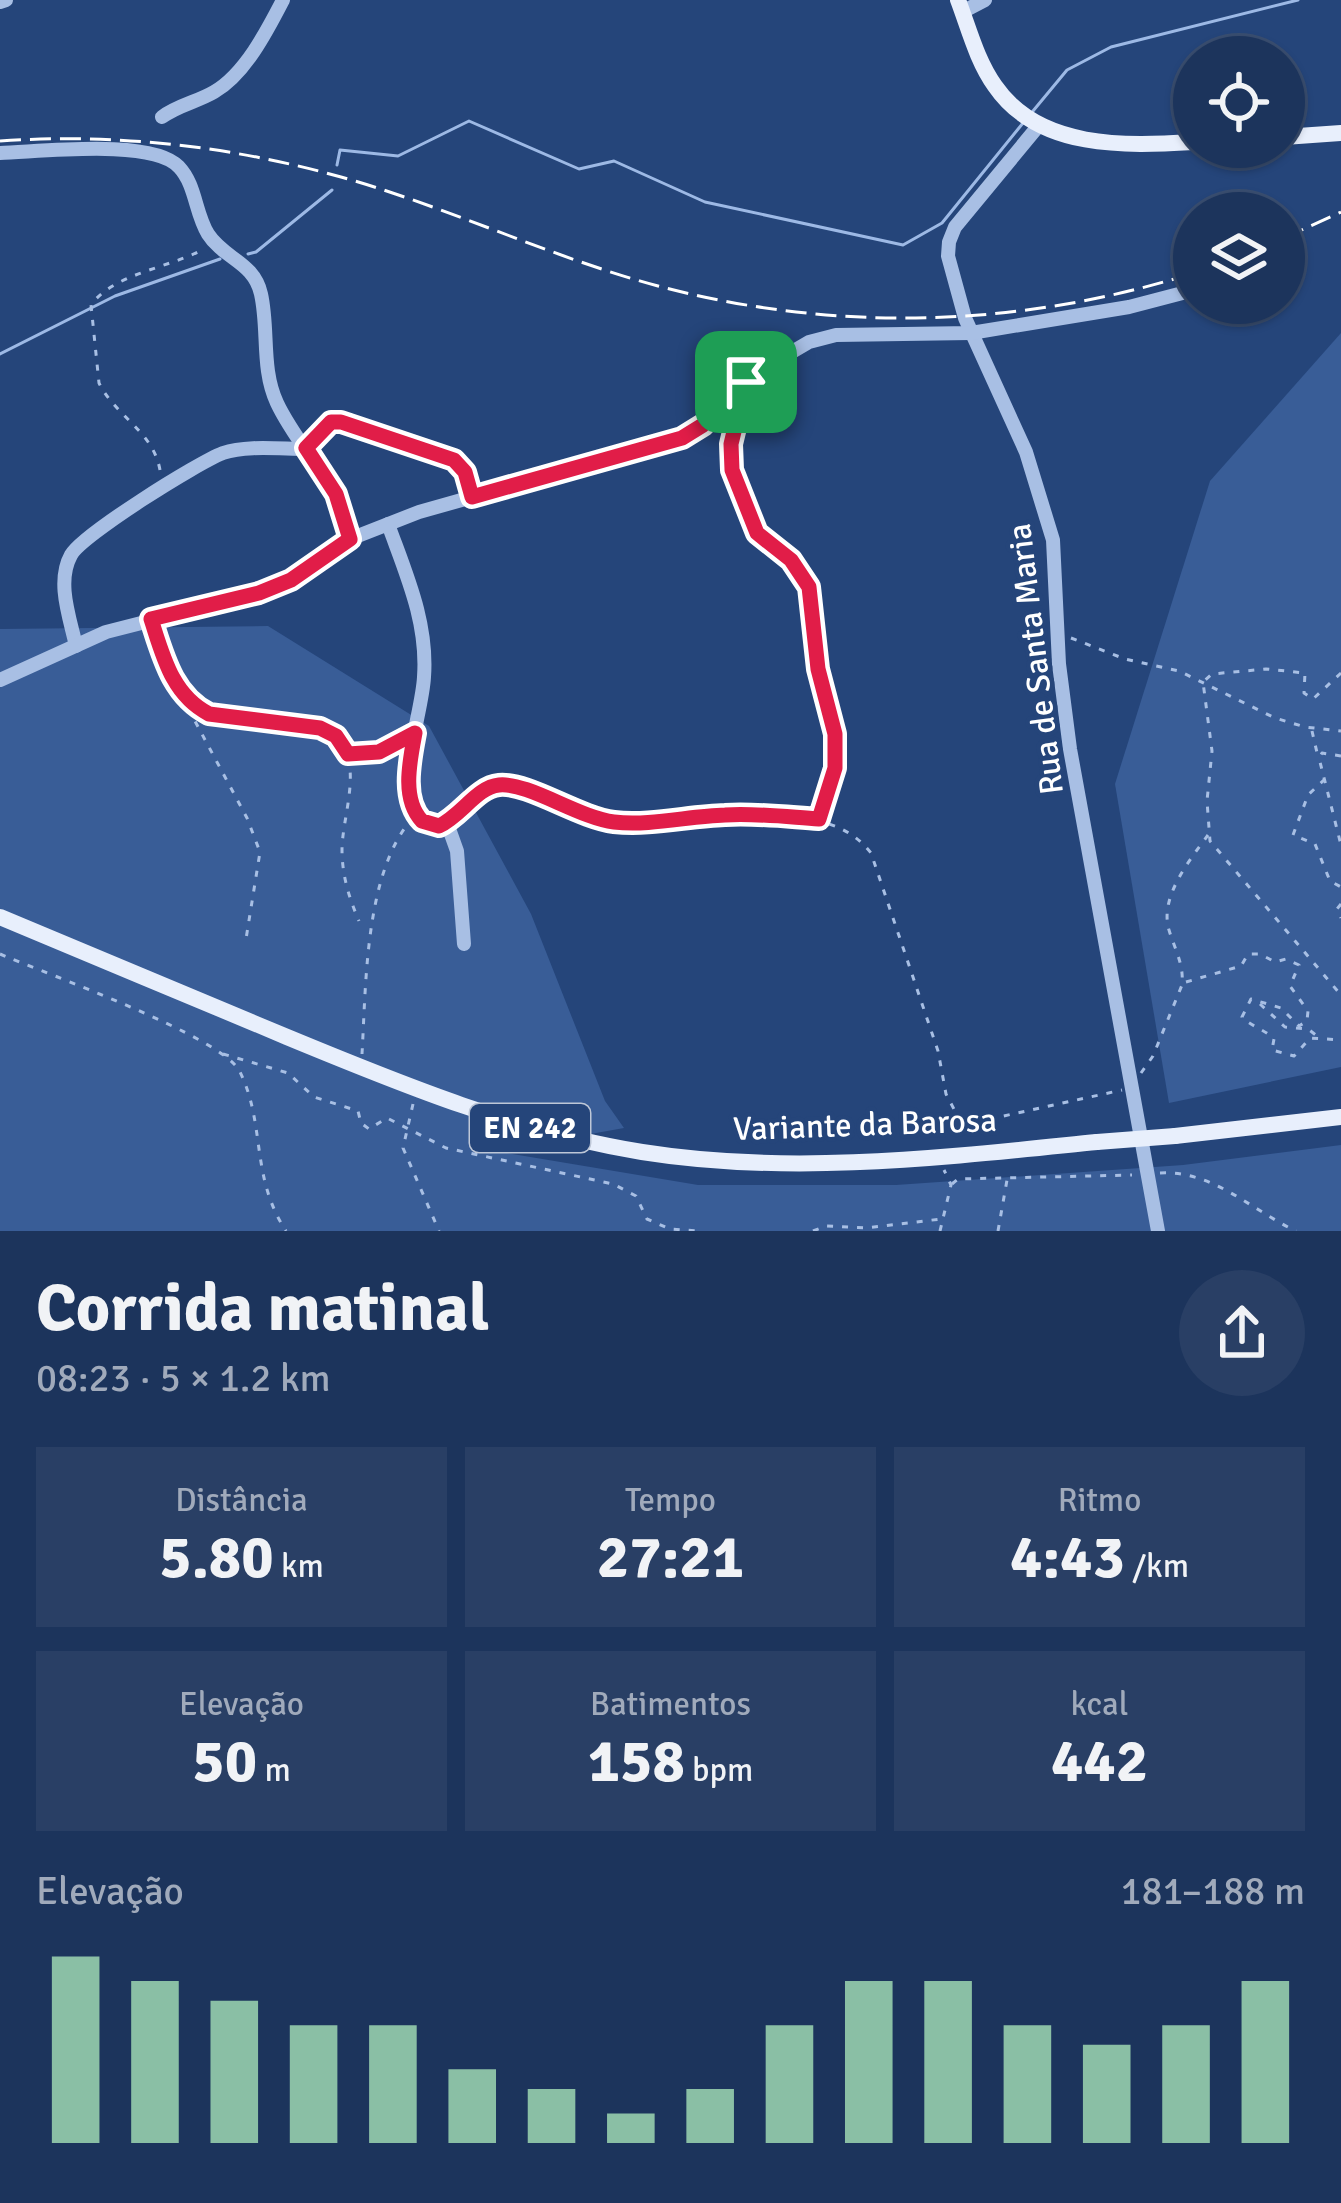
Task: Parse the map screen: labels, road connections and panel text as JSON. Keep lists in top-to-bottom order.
{
  "streets": {
    "main road": ["Variante da Barosa", "EN 242"],
    "street": ["Rua de Santa Maria"]
  },
  "page": {
    "heading": ["Corrida matinal", "08:23 · 5 × 1.2 km"],
    "stats": [
      ["Distância", "5.80 km"],
      ["Tempo", "27:21"],
      ["Ritmo", "4:43 /km"],
      ["Elevação", "50 m"],
      ["Batimentos", "158 bpm"],
      ["kcal", "442"]
    ],
    "chart": ["Elevação", "181–188 m"]
  }
}
